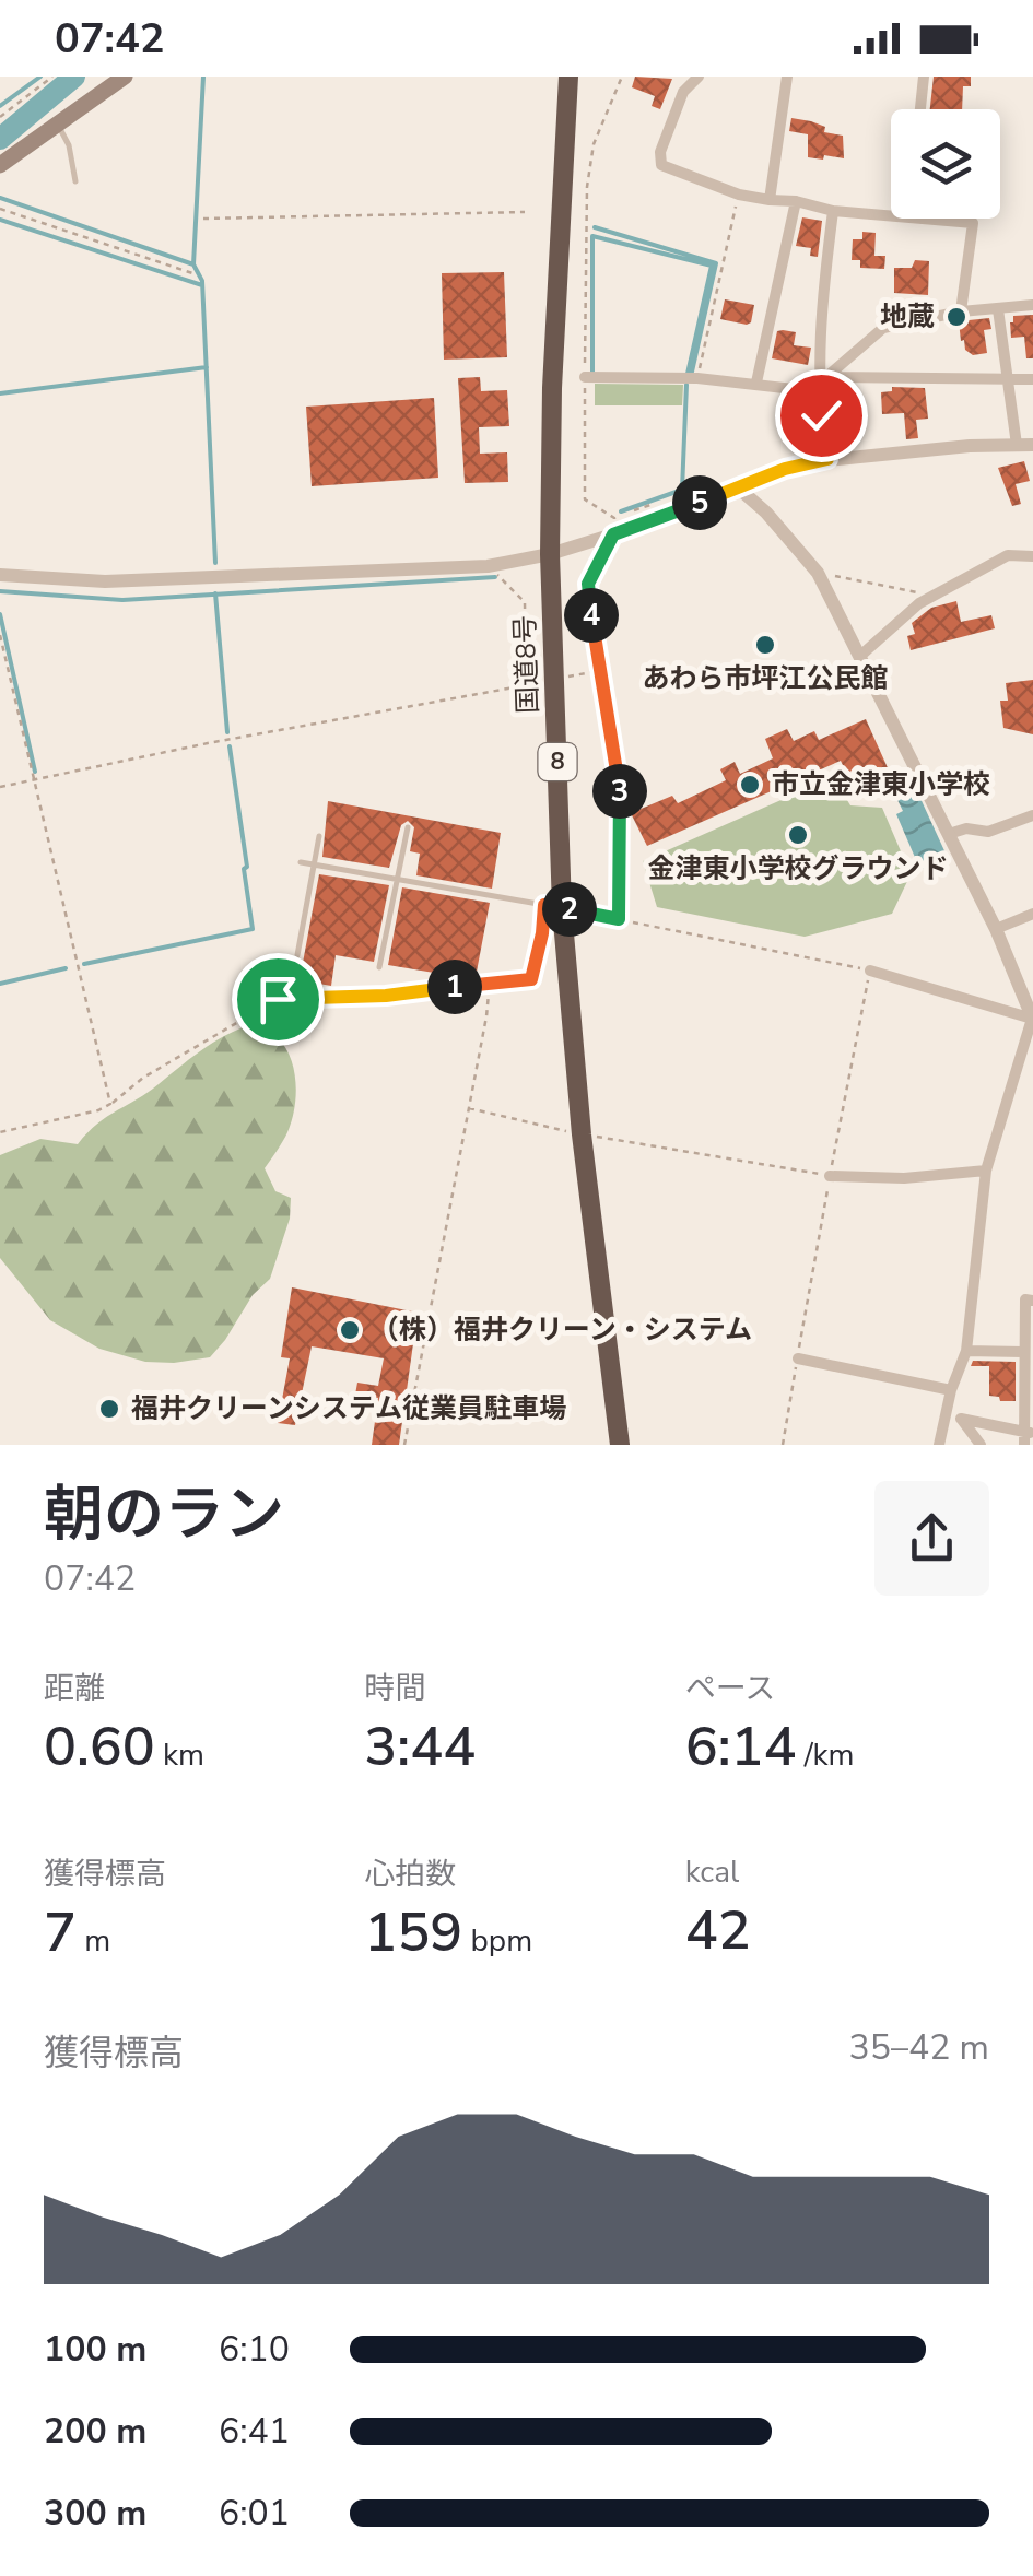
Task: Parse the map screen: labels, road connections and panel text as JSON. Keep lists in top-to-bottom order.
{
  "streets": {
    "highway": ["国道8号", "8"]
  },
  "places": [
    "地蔵",
    "あわら市坪江公民館",
    "市立金津東小学校",
    "金津東小学校グラウンド",
    "（株）福井クリーン・システム",
    "福井クリーンシステム従業員駐車場"
  ],
  "page": {
    "status": "07:42",
    "pins": [
      "5",
      "4",
      "3",
      "2",
      "1"
    ],
    "heading": ["朝のラン", "07:42"],
    "stats": [
      ["距離", "0.60 km"],
      ["時間", "3:44"],
      ["ペース", "6:14 /km"],
      ["獲得標高", "7 m"],
      ["心拍数", "159 bpm"],
      ["kcal", "42"]
    ],
    "chart": ["獲得標高", "35–42 m"],
    "list": [
      {
        "name": "100 m",
        "note": "6:10"
      },
      {
        "name": "200 m",
        "note": "6:41"
      },
      {
        "name": "300 m",
        "note": "6:01"
      }
    ]
  }
}
